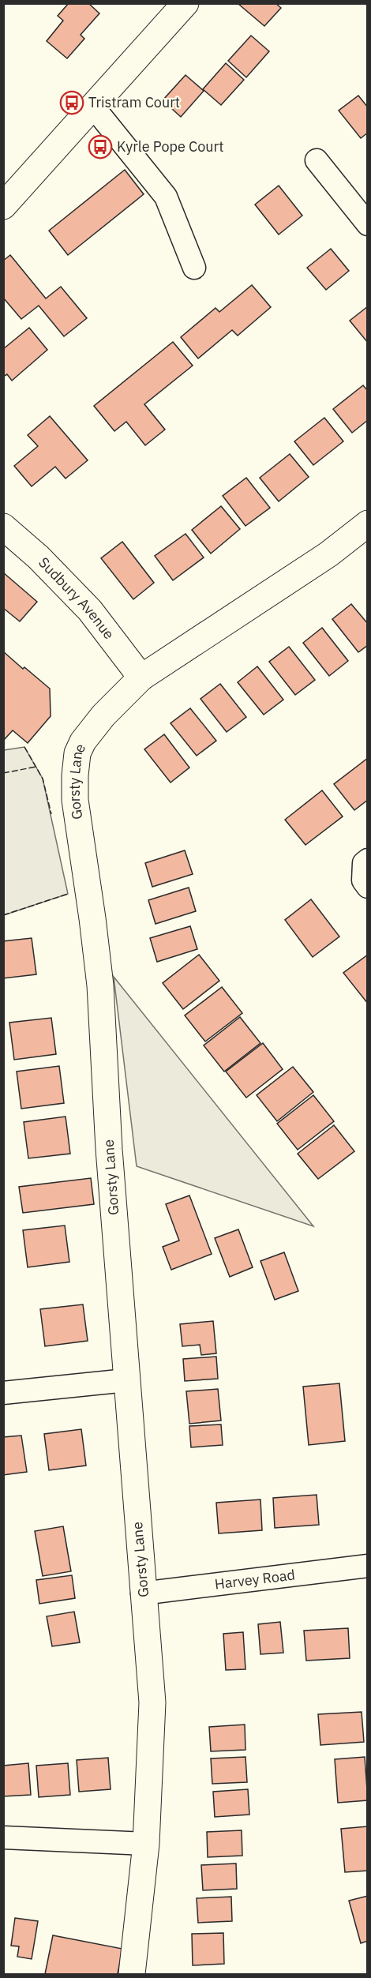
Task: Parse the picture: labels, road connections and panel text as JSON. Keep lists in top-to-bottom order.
{
  "streets": {
    "street": ["Sudbury Avenue", "Gorsty Lane", "Harvey Road"]
  },
  "crossings": [
    ["Sudbury Avenue", "Gorsty Lane"],
    ["Gorsty Lane", "Harvey Road"]
  ],
  "places": {
    "bus stop": ["Tristram Court", "Kyrle Pope Court"]
  }
}
